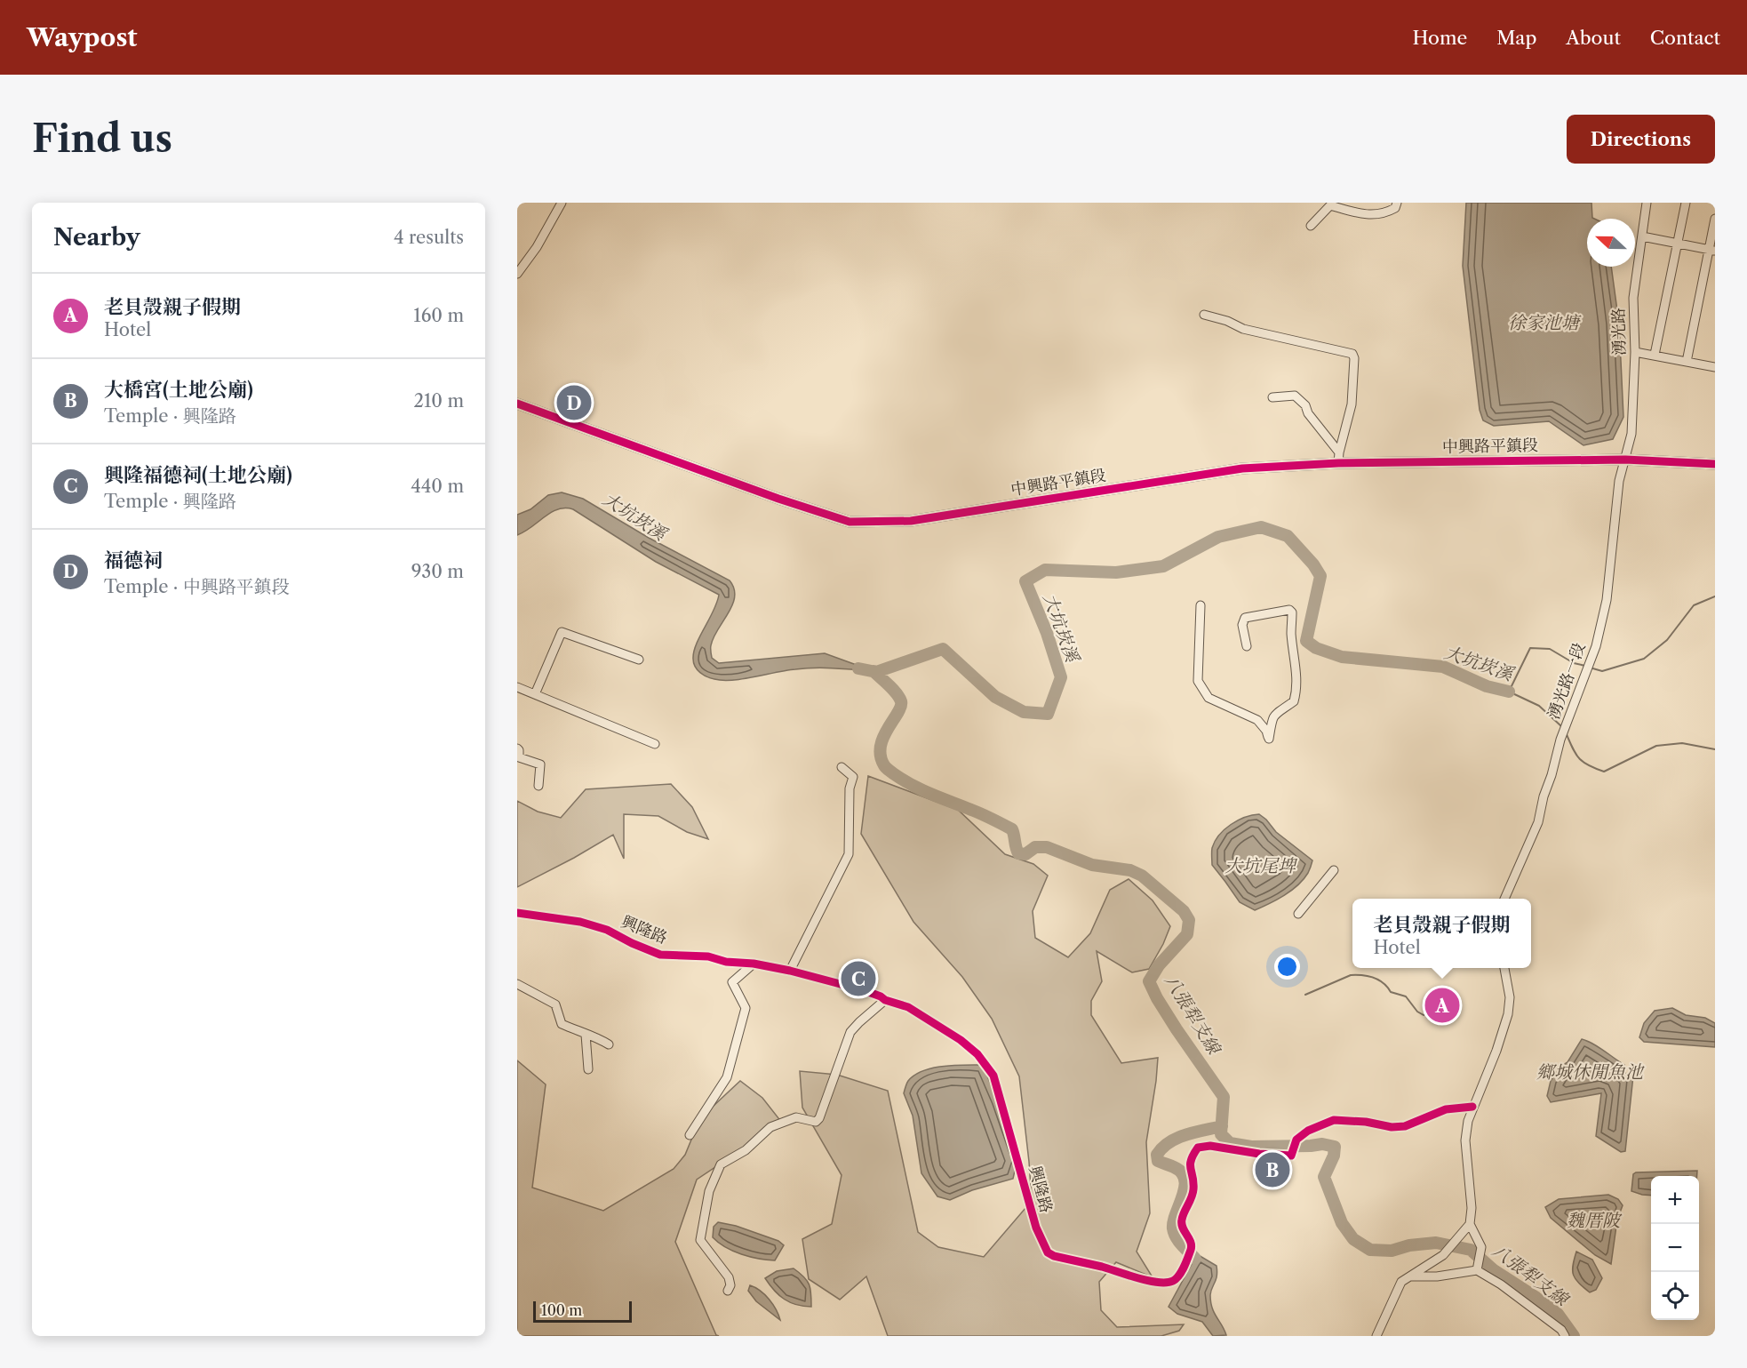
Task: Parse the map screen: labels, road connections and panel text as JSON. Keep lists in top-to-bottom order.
{
  "streets": {
    "street": [
      "湧光路",
      "中興路平鎮段",
      "湧光路一段",
      "興隆路"
    ]
  },
  "crossings": [
    ["湧光路", "中興路平鎮段"],
    ["湧光路", "湧光路一段"],
    ["中興路平鎮段", "湧光路一段"]
  ],
  "water": [
    "徐家池塘",
    "大坑崁溪",
    "大坑尾埤",
    "八張犁支線",
    "鄉城休閒魚池",
    "魏厝陂"
  ],
  "scale_bar": "100 m",
  "north": "left",
  "page": {
    "header": "Waypost",
    "nav": [
      "Home",
      "Map",
      "About",
      "Contact"
    ],
    "buttons": "Directions",
    "title": "Find us",
    "heading": ["Nearby", "4 results"],
    "list": [
      {
        "mark": "A",
        "name": "老貝殼親子假期",
        "note": "Hotel",
        "value": "160 m"
      },
      {
        "mark": "B",
        "name": "大橋宮(土地公廟)",
        "note": "Temple · 興隆路",
        "value": "210 m"
      },
      {
        "mark": "C",
        "name": "興隆福德祠(土地公廟)",
        "note": "Temple · 興隆路",
        "value": "440 m"
      },
      {
        "mark": "D",
        "name": "福德祠",
        "note": "Temple · 中興路平鎮段",
        "value": "930 m"
      }
    ],
    "pins": [
      "D",
      "C",
      "A",
      "B"
    ],
    "popup": ["老貝殼親子假期", "Hotel"],
    "map_buttons": ["+", "−"],
    "scale": "100 m"
  }
}
